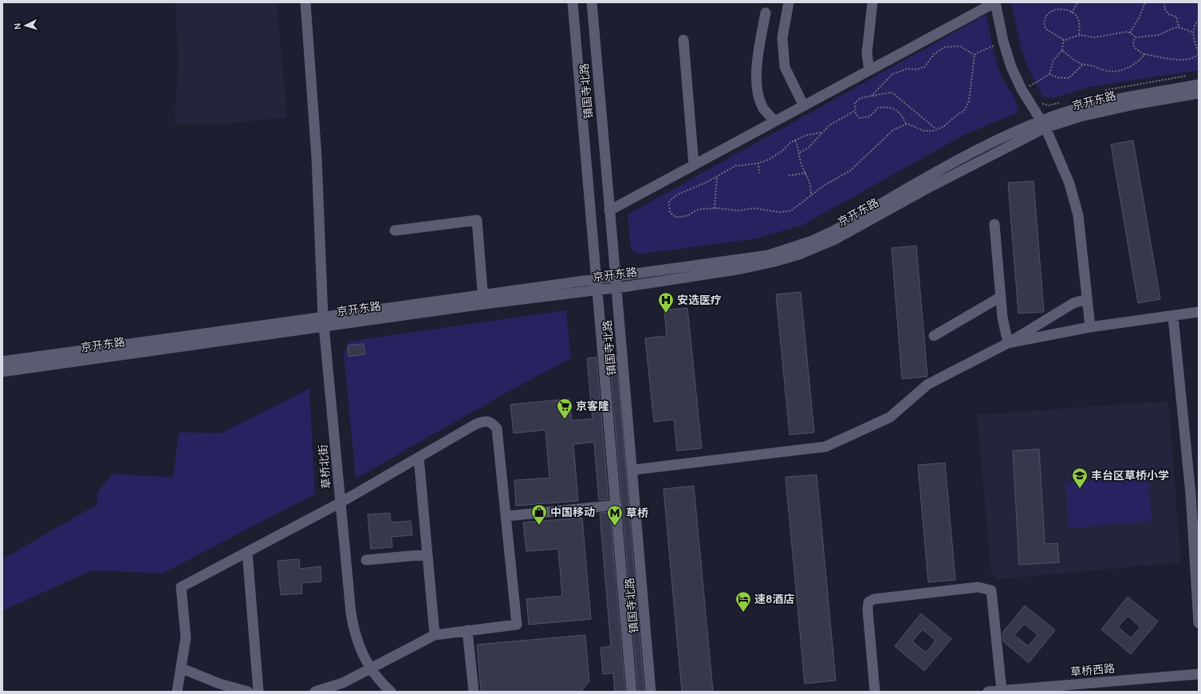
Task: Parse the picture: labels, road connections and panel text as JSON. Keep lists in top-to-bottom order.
{
  "streets": {
    "street": [
      "镇国寺北路",
      "京开东路",
      "草桥北街",
      "草桥西路"
    ]
  },
  "crossings": [
    ["镇国寺北路", "京开东路"],
    ["京开东路", "草桥北街"]
  ],
  "places": {
    "hospital": ["安选医疗"],
    "supermarket": ["京客隆"],
    "school or university": ["丰台区草桥小学"],
    "shop": ["中国移动"],
    "metro station": ["草桥"],
    "hotel": ["速8酒店"]
  },
  "north": "left"
}
